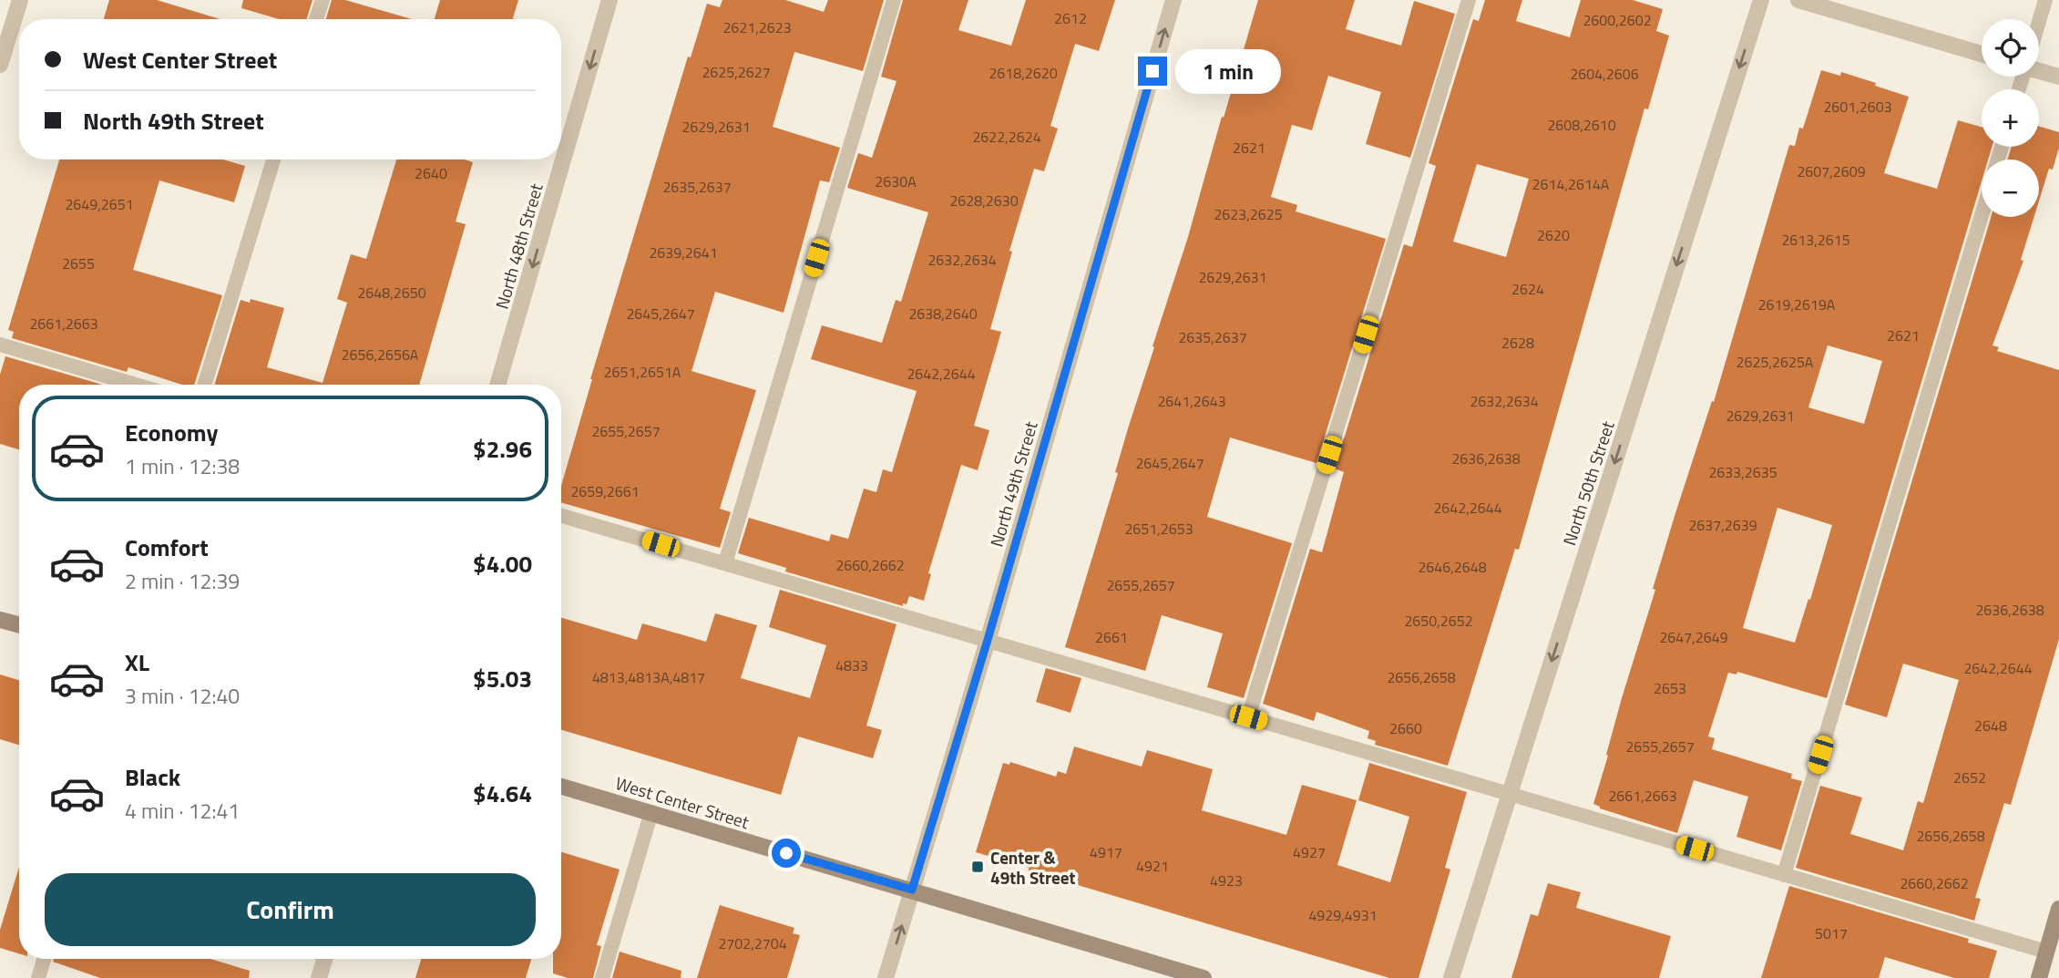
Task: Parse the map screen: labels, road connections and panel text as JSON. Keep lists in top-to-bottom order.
{
  "streets": {
    "street": [
      "North 48th Street",
      "North 50th Street",
      "North 49th Street",
      "West Center Street"
    ]
  },
  "crossings": [
    ["North 49th Street", "West Center Street"]
  ],
  "one_way": ["North 48th Street", "North 50th Street", "North 49th Street"],
  "places": {
    "transit": ["Center & 49th Street"]
  },
  "house_numbers": [
    "2612",
    "2600,2602",
    "2621,2623",
    "2625,2627",
    "2618,2620",
    "2604,2606",
    "2601,2603",
    "2608,2610",
    "2629,2631",
    "2622,2624",
    "2621",
    "2607,2609",
    "2640",
    "2630A",
    "2614,2614A",
    "2635,2637",
    "2628,2630",
    "2649,2651",
    "2623,2625",
    "2620",
    "2613,2615",
    "2639,2641",
    "2632,2634",
    "2655",
    "2629,2631",
    "2624",
    "2648,2650",
    "2619,2619A",
    "2645,2647",
    "2638,2640",
    "2661,2663",
    "2621",
    "2635,2637",
    "2628",
    "2656,2656A",
    "2625,2625A",
    "2651,2651A",
    "2642,2644",
    "2641,2643",
    "2632,2634",
    "2629,2631",
    "2655,2657",
    "2636,2638",
    "2645,2647",
    "2633,2635",
    "2659,2661",
    "2642,2644",
    "2637,2639",
    "2651,2653",
    "2660,2662",
    "2646,2648",
    "2655,2657",
    "2636,2638",
    "2650,2652",
    "2661",
    "2647,2649",
    "4833",
    "2642,2644",
    "4813,4813A,4817",
    "2656,2658",
    "2653",
    "2648",
    "2660",
    "2655,2657",
    "2652",
    "2661,2663",
    "2656,2658",
    "4917",
    "4927",
    "4921",
    "4923",
    "2660,2662",
    "4929,4931",
    "5017",
    "2702,2704"
  ],
  "page": {
    "map_buttons": ["+", "−"],
    "banner": ["West Center Street", "North 49th Street"],
    "bubble": "1 min",
    "list": [
      {
        "name": "Economy",
        "note": "1 min · 12:38",
        "value": "$2.96"
      },
      {
        "name": "Comfort",
        "note": "2 min · 12:39",
        "value": "$4.00"
      },
      {
        "name": "XL",
        "note": "3 min · 12:40",
        "value": "$5.03"
      },
      {
        "name": "Black",
        "note": "4 min · 12:41",
        "value": "$4.64"
      }
    ],
    "buttons": "Confirm"
  }
}
